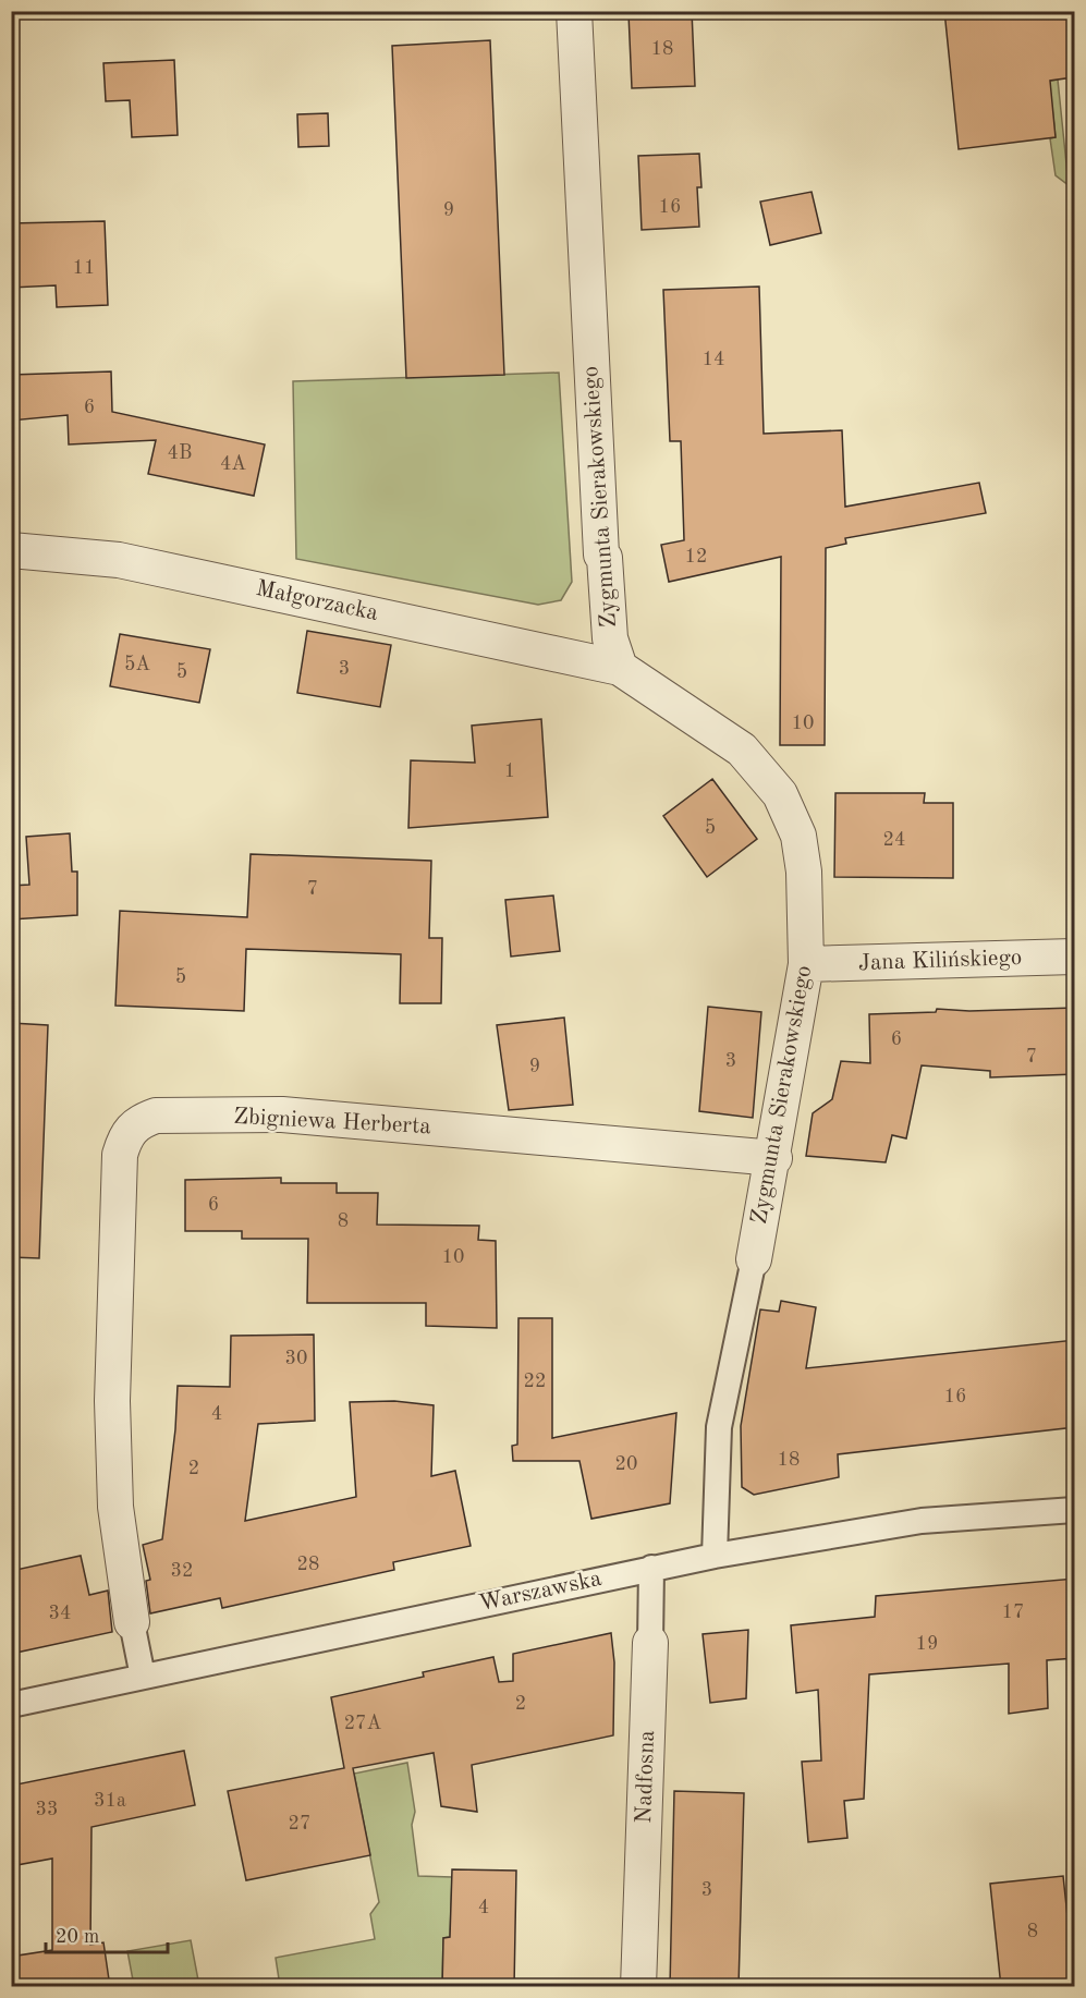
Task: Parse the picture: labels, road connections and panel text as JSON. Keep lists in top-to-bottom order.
{
  "streets": {
    "street": [
      "Zygmunta Sierakowskiego",
      "Małgorzacka",
      "Jana Kilińskiego",
      "Zbigniewa Herberta",
      "Warszawska",
      "Nadfosna"
    ]
  },
  "crossings": [
    ["Zygmunta Sierakowskiego", "Małgorzacka"],
    ["Zygmunta Sierakowskiego", "Jana Kilińskiego"],
    ["Zygmunta Sierakowskiego", "Zbigniewa Herberta"],
    ["Zygmunta Sierakowskiego", "Warszawska"],
    ["Zbigniewa Herberta", "Warszawska"],
    ["Warszawska", "Nadfosna"]
  ],
  "house_numbers": [
    "18",
    "16",
    "9",
    "11",
    "14",
    "6",
    "4B",
    "4A",
    "12",
    "5A",
    "3",
    "5",
    "10",
    "1",
    "5",
    "24",
    "7",
    "5",
    "6",
    "7",
    "3",
    "9",
    "6",
    "8",
    "10",
    "30",
    "22",
    "16",
    "4",
    "18",
    "20",
    "2",
    "28",
    "32",
    "17",
    "34",
    "19",
    "2",
    "27A",
    "31a",
    "33",
    "27",
    "3",
    "4",
    "8"
  ],
  "scale_bar": "20 m"
}
